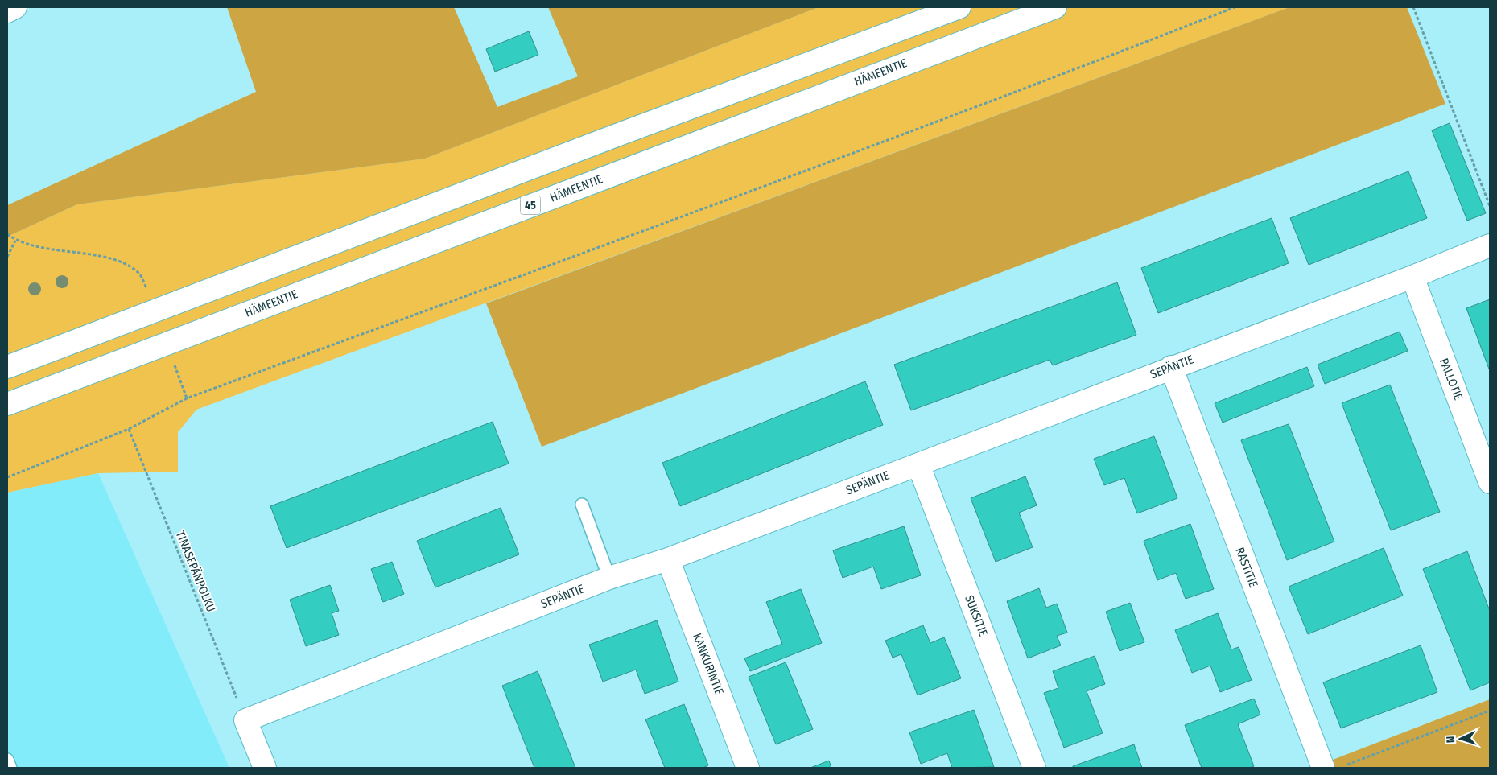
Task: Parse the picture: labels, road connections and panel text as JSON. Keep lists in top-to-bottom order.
{
  "streets": {
    "street": [
      "HÄMEENTIE",
      "45",
      "SEPÄNTIE",
      "PALLOTIE",
      "RASTITIE",
      "SUKSITIE",
      "KANKURINTIE"
    ],
    "path": ["TINASEPÄNPOLKU"]
  },
  "crossings": [
    ["SEPÄNTIE", "PALLOTIE"],
    ["SEPÄNTIE", "RASTITIE"],
    ["SEPÄNTIE", "TINASEPÄNPOLKU"],
    ["SEPÄNTIE", "SUKSITIE"],
    ["SEPÄNTIE", "KANKURINTIE"]
  ],
  "north": "left"
}
